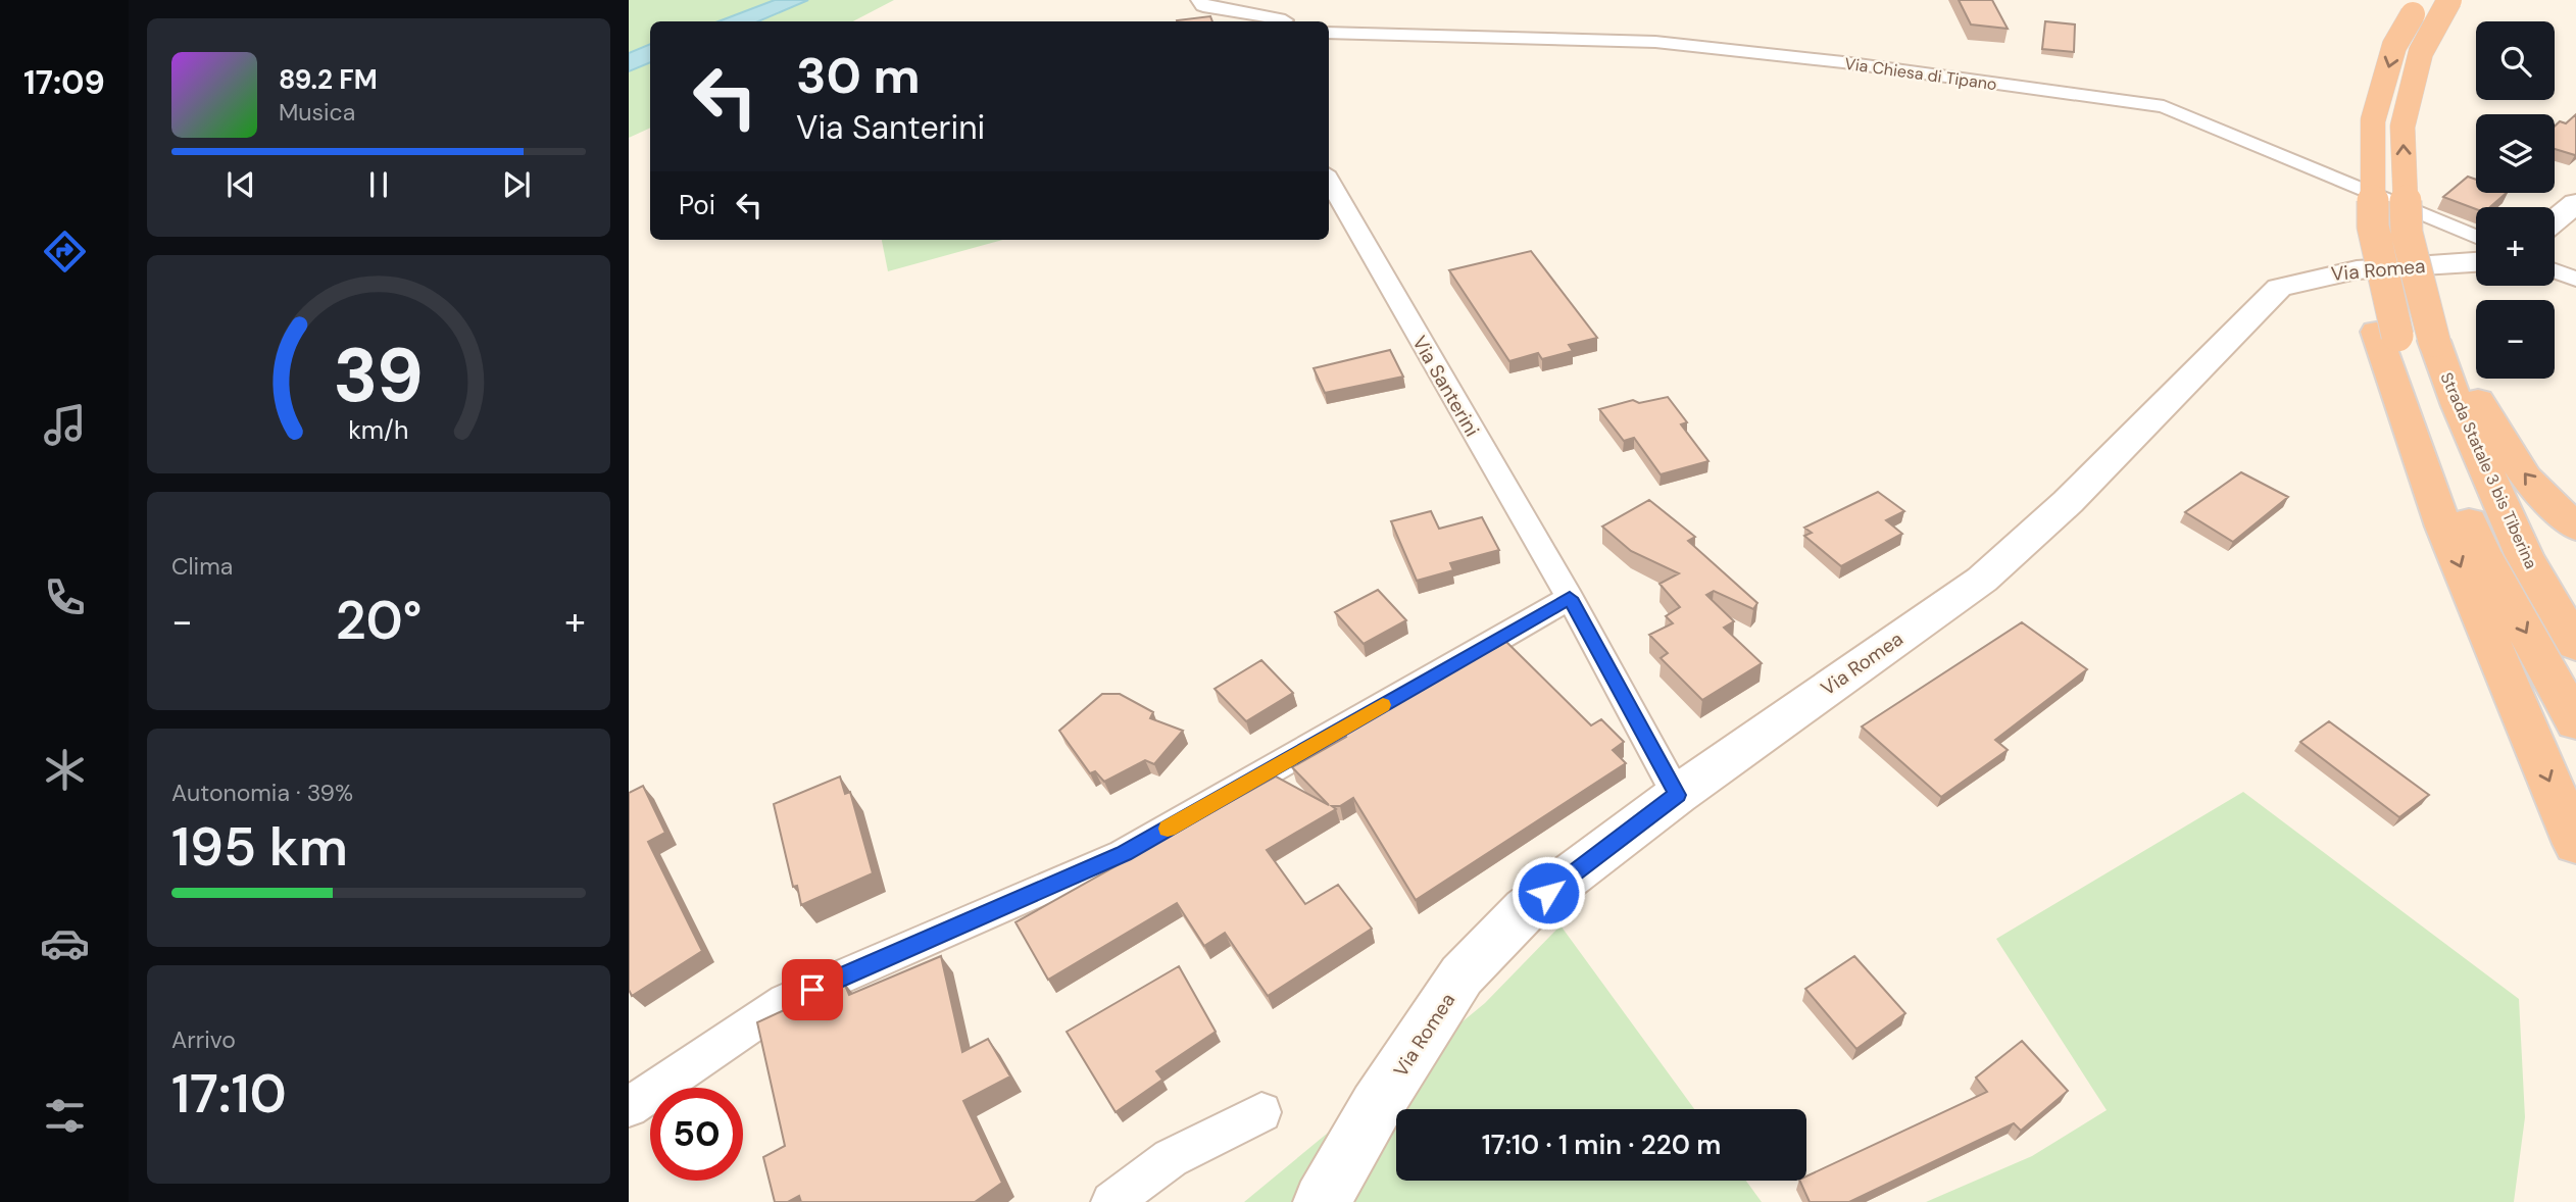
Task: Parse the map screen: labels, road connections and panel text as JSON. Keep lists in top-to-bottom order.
{
  "streets": {
    "highway": ["Strada Statale 3 bis Tiberina"],
    "main road": ["Via Romea"],
    "street": ["Via Chiesa di Tipano", "Via Santerini"]
  },
  "crossings": [
    ["Via Romea", "Via Santerini"]
  ],
  "page": {
    "tabs": "17:09",
    "map_buttons": ["+", "−"],
    "turn": ["30 m", "Via Santerini"],
    "song": ["89.2 FM", "Musica"],
    "then": "Poi",
    "tile": [
      "Clima",
      ["Autonomia · 39%", "195 km"],
      ["Arrivo", "17:10"]
    ],
    "heat": ["−", "20°", "+"],
    "limit": "50",
    "trip": "17:10 · 1 min · 220 m",
    "gauge": ["39", "km/h"]
  }
}
